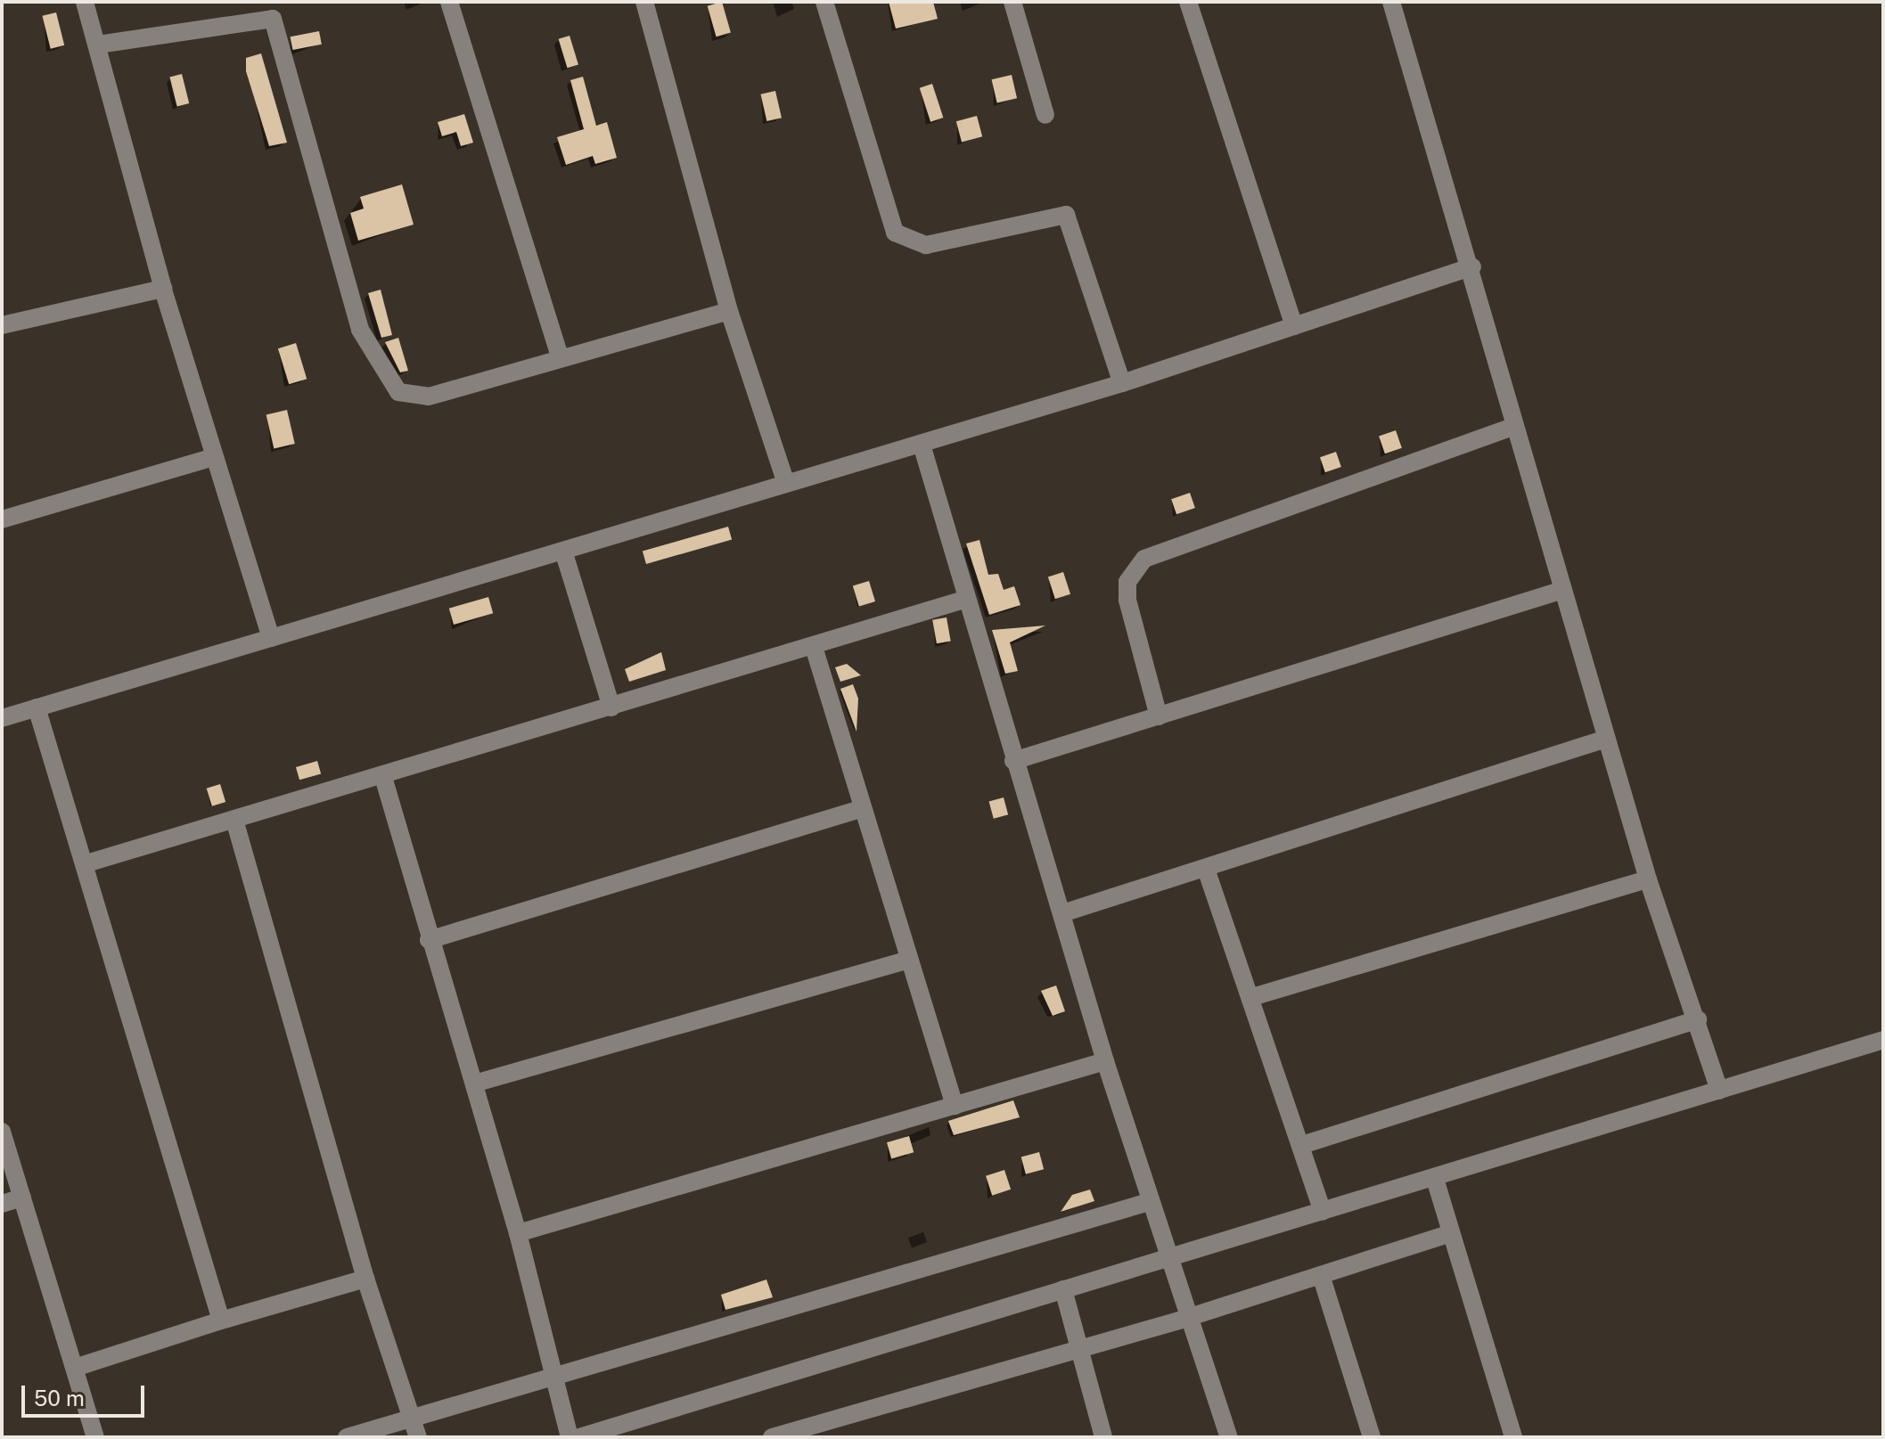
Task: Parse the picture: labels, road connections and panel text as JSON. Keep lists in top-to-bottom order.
{
  "scale_bar": "50 m"
}
